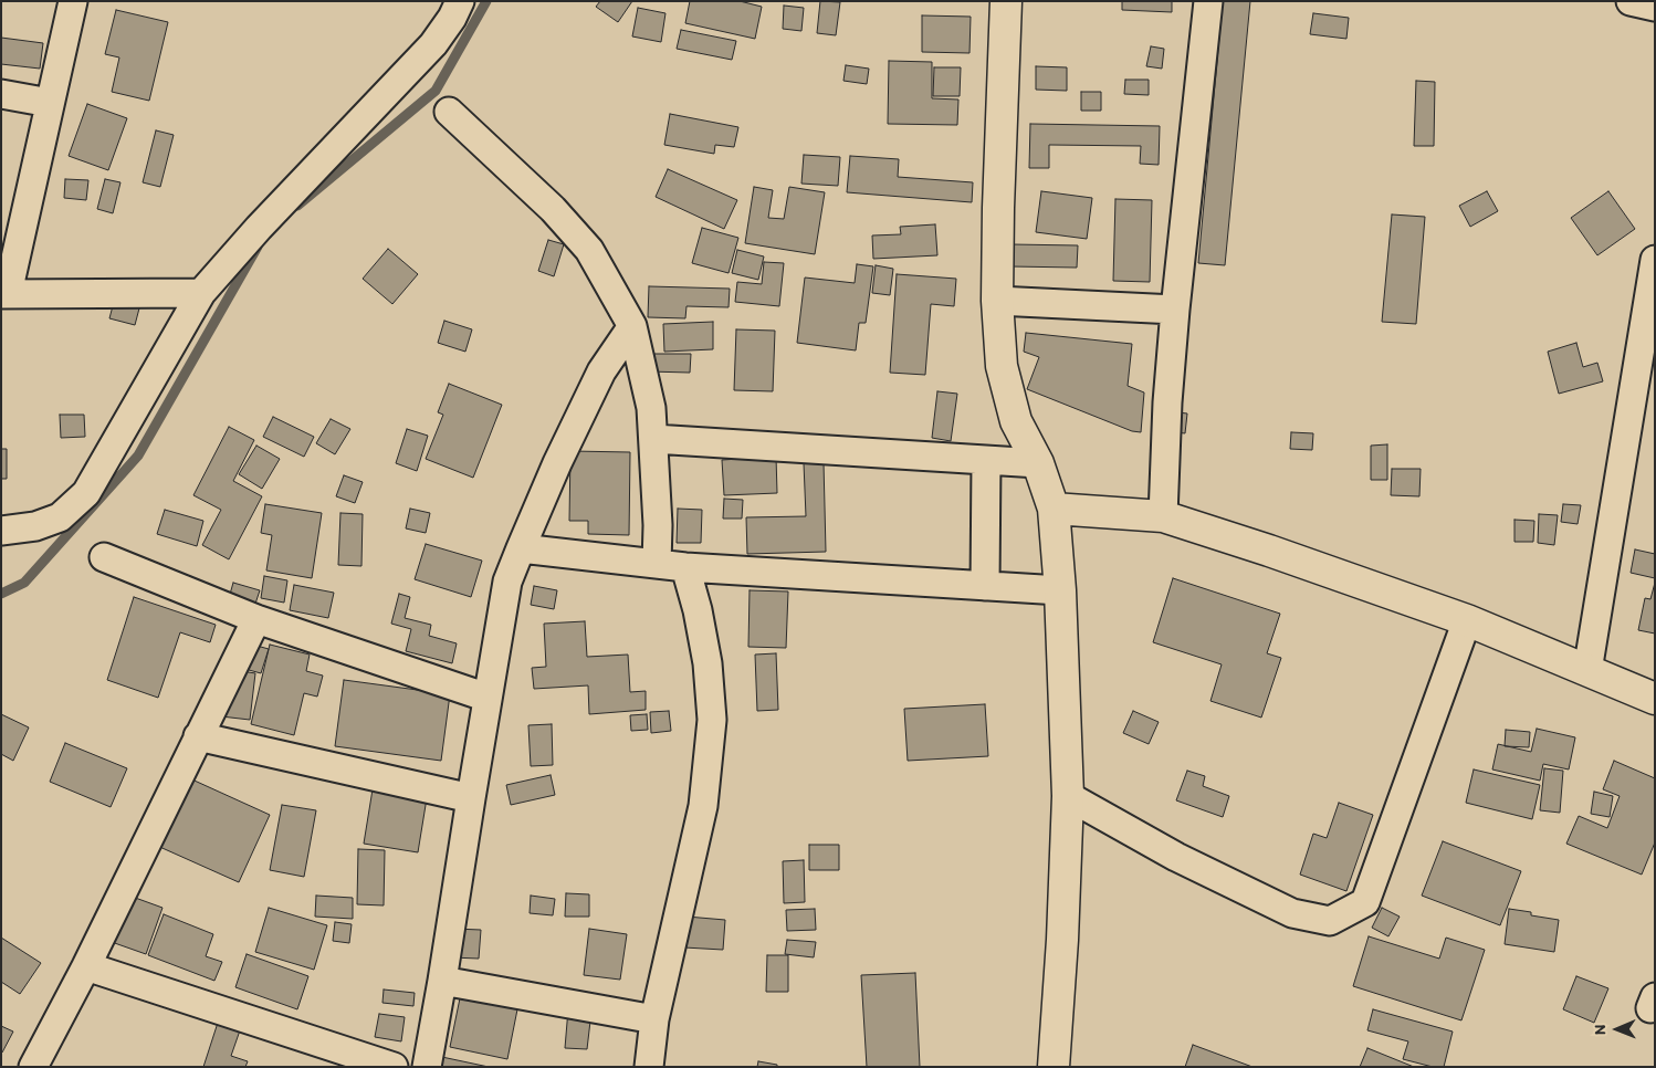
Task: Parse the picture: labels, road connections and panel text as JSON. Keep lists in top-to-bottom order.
{
  "north": "left"
}
